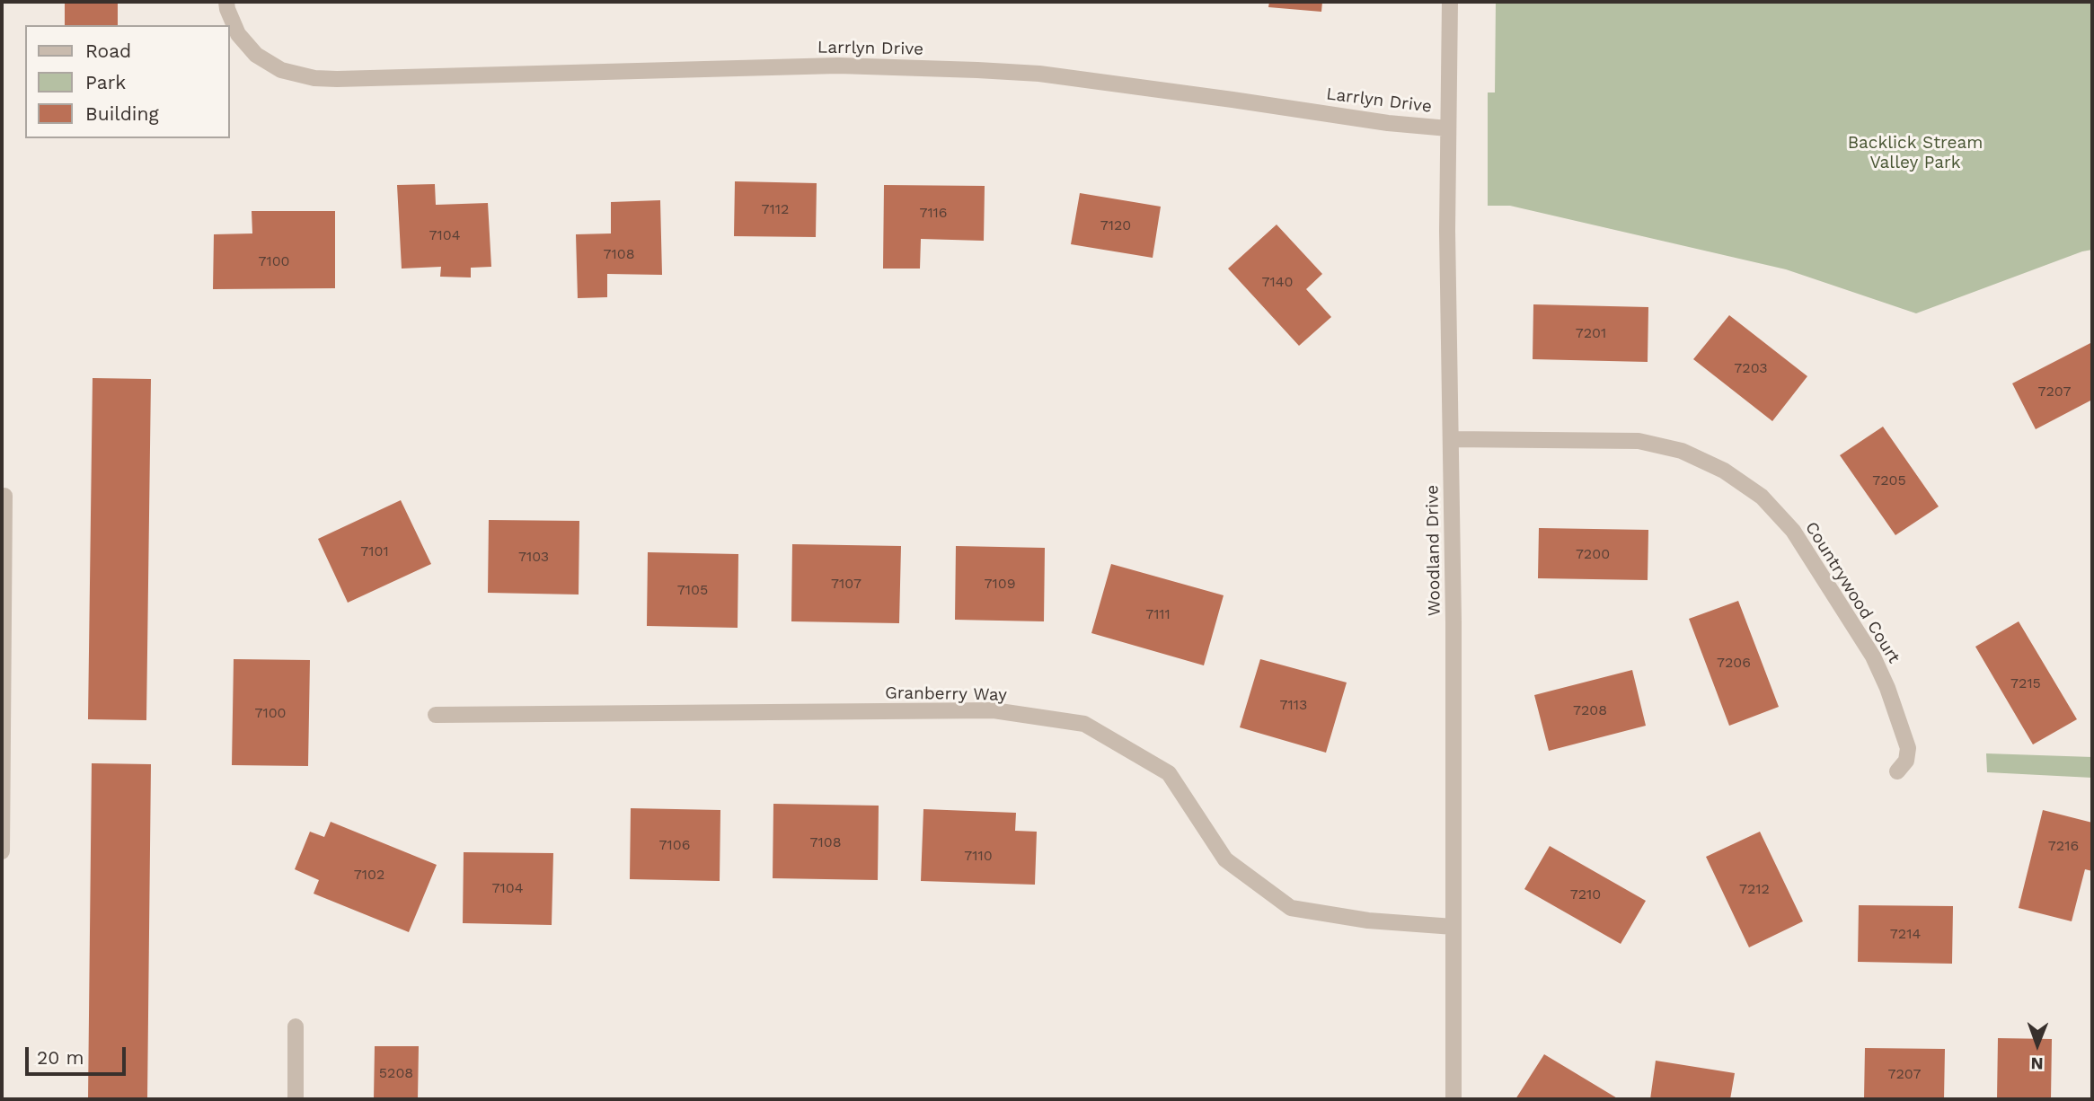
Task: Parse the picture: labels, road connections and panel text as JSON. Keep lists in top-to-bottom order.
{
  "streets": {
    "street": [
      "Larrlyn Drive",
      "Woodland Drive",
      "Countrywood Court",
      "Granberry Way"
    ]
  },
  "crossings": [
    ["Larrlyn Drive", "Woodland Drive"],
    ["Woodland Drive", "Countrywood Court"],
    ["Woodland Drive", "Granberry Way"]
  ],
  "parks": ["Backlick Stream Valley Park"],
  "house_numbers": [
    "7112",
    "7116",
    "7120",
    "7104",
    "7108",
    "7100",
    "7140",
    "7201",
    "7203",
    "7207",
    "7205",
    "7101",
    "7200",
    "7103",
    "7107",
    "7109",
    "7105",
    "7111",
    "7206",
    "7215",
    "7113",
    "7208",
    "7100",
    "7108",
    "7106",
    "7216",
    "7110",
    "7102",
    "7104",
    "7212",
    "7210",
    "7214",
    "5208",
    "7207"
  ],
  "legend": ["Road", "Park", "Building"],
  "scale_bar": "20 m",
  "north": "bottom"
}
